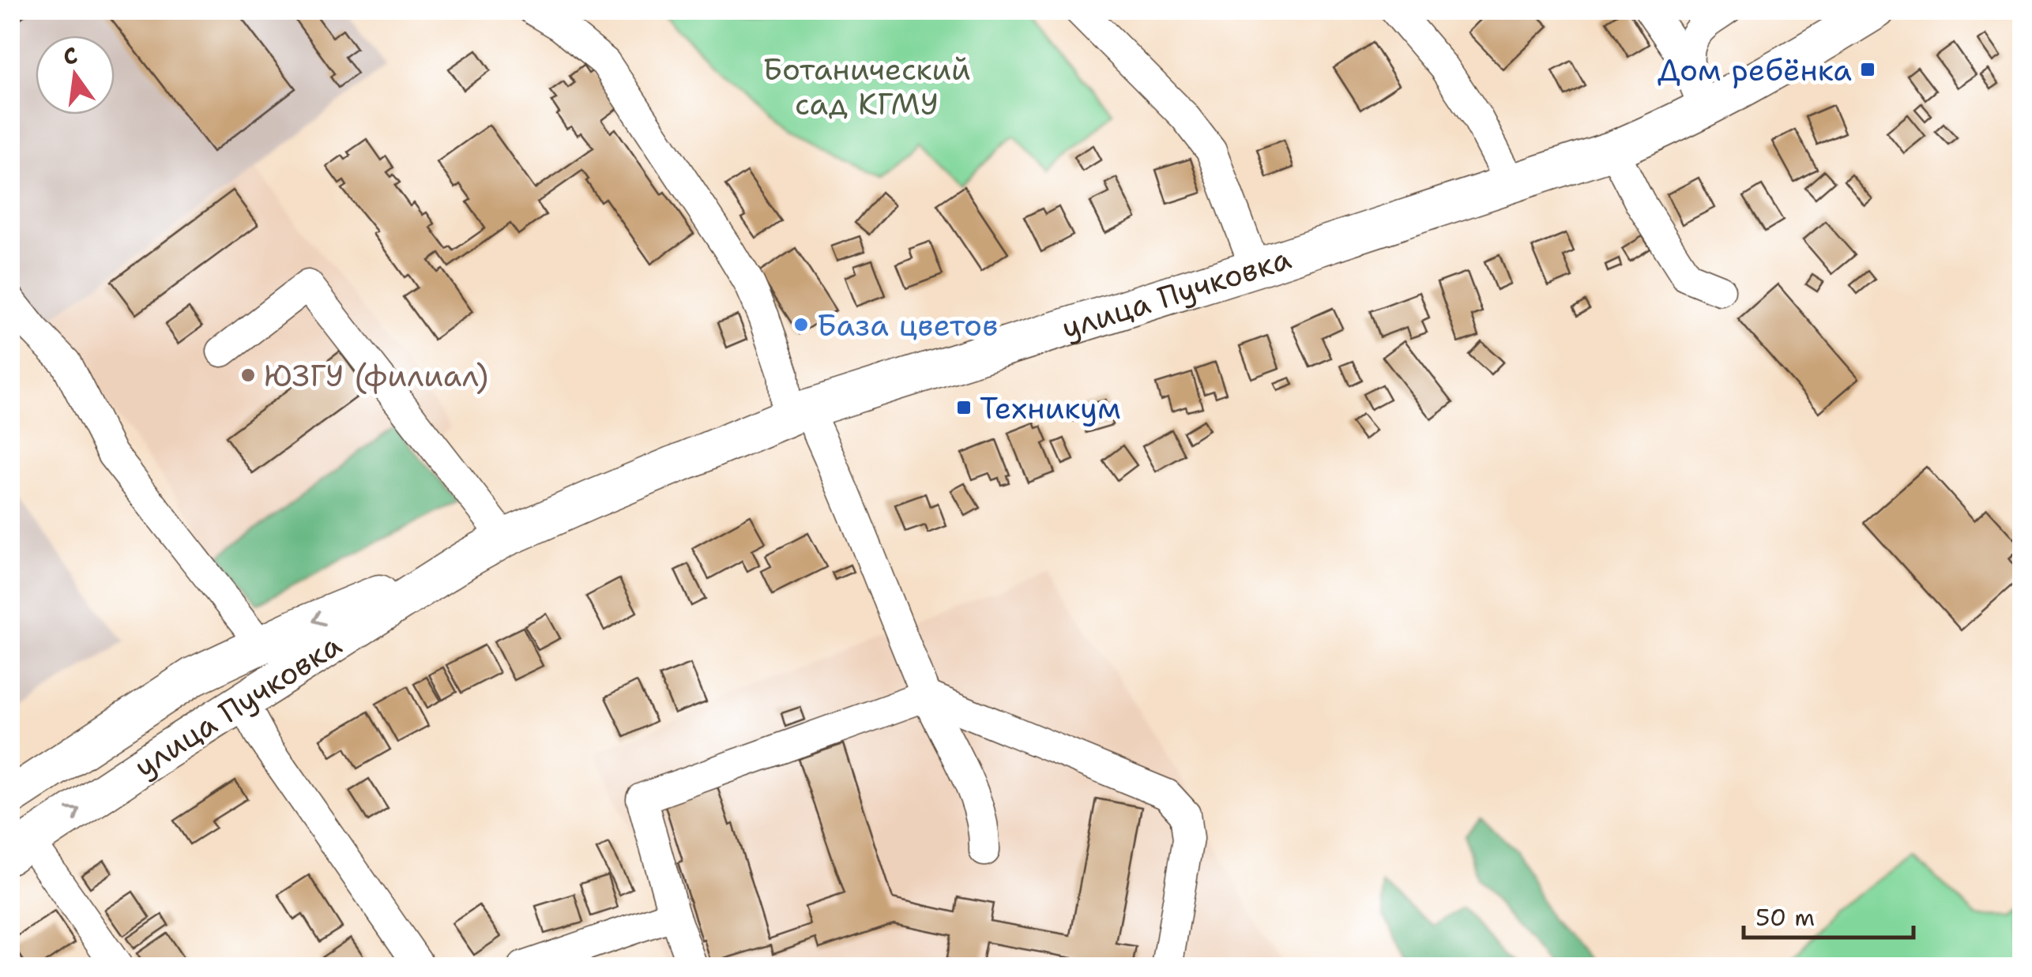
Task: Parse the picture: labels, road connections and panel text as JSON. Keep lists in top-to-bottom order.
{
  "streets": {
    "main road": ["улица Пучковка"]
  },
  "parks": ["Ботанический сад КГМУ"],
  "places": {
    "transit": ["Дом ребёнка", "Техникум"],
    "other": ["База цветов", "ЮЗГУ (филиал)"]
  },
  "scale_bar": "50 m",
  "north": "top"
}
